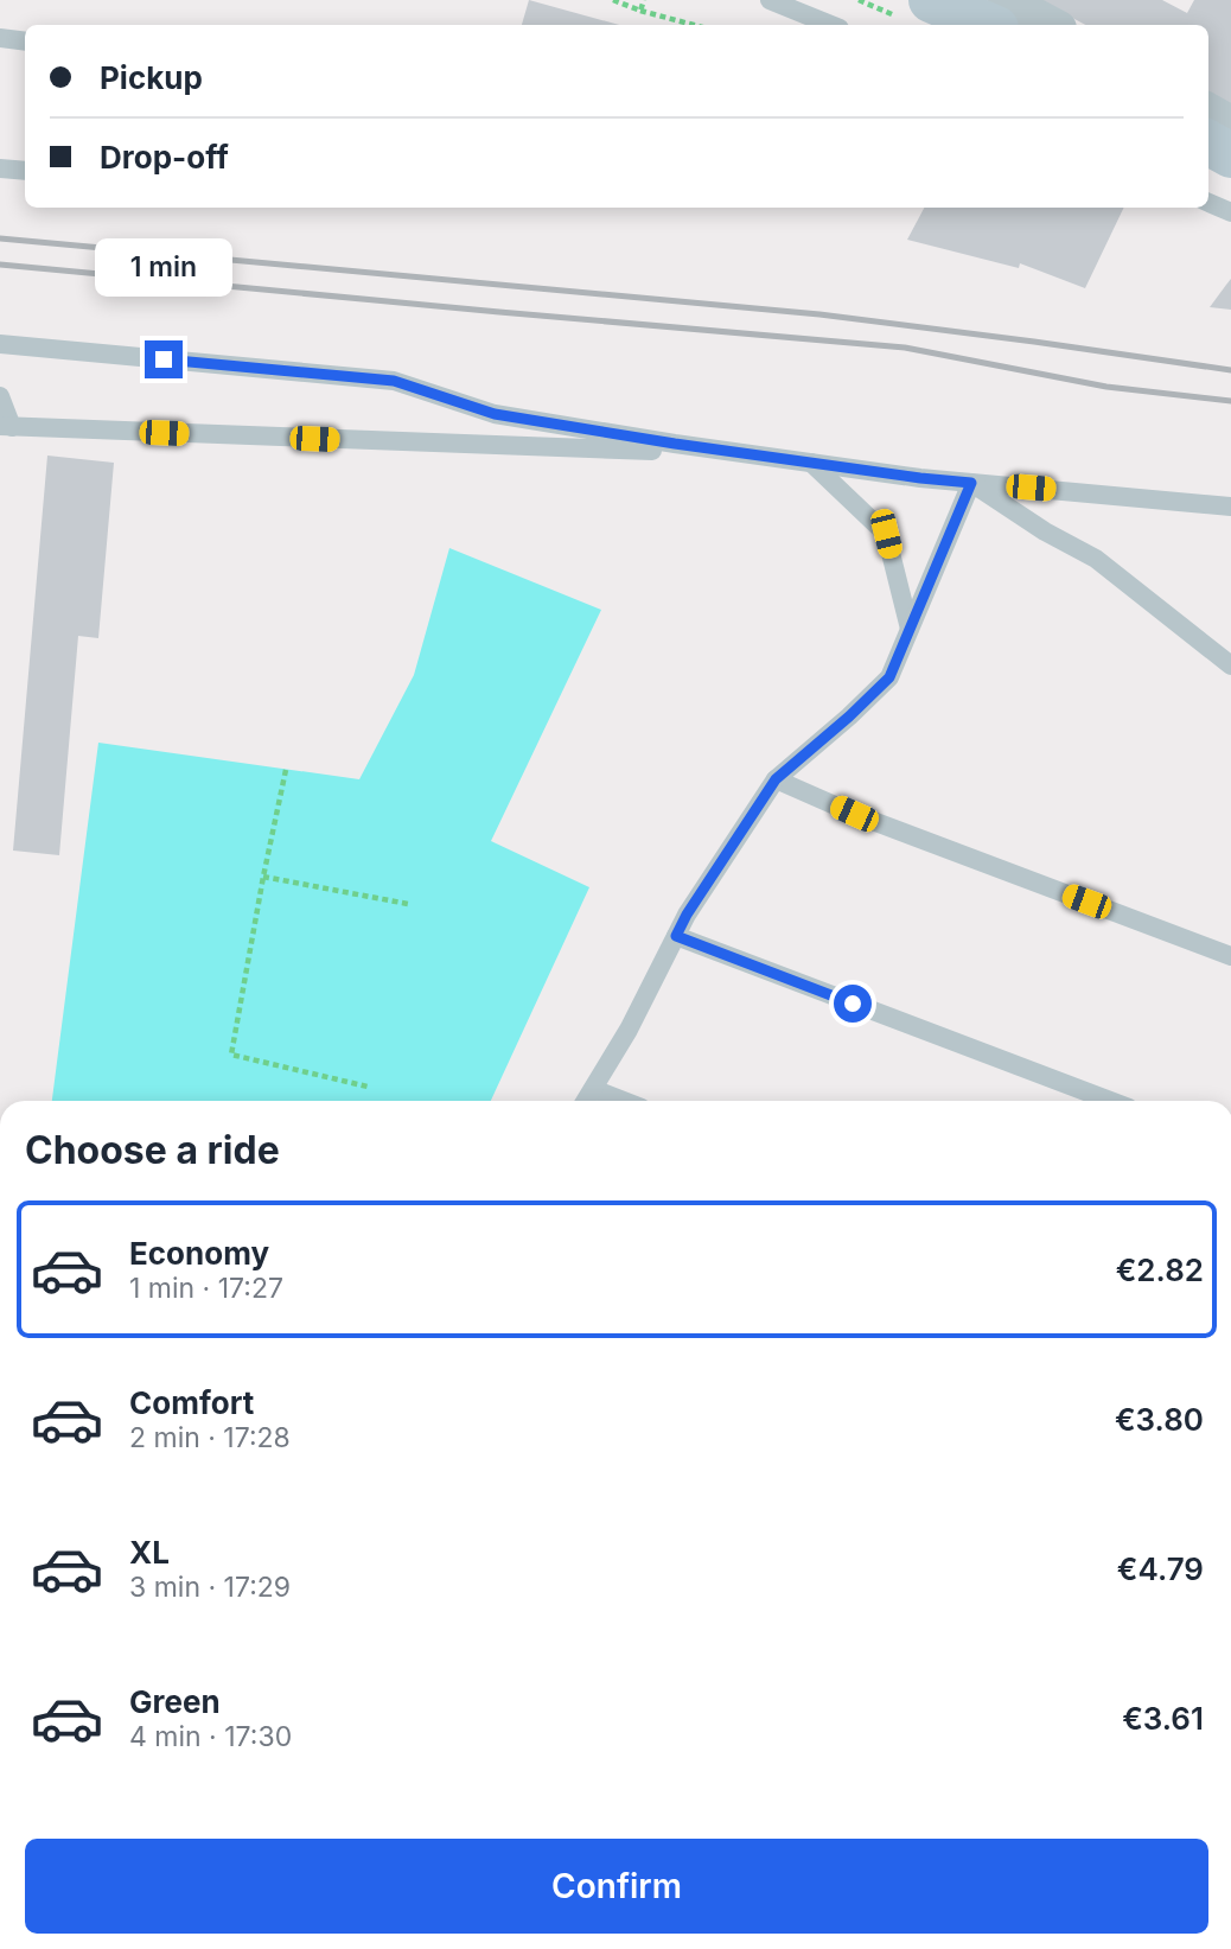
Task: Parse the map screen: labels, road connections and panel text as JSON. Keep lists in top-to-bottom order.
{
  "page": {
    "banner": ["Pickup", "Drop-off"],
    "bubble": "1 min",
    "heading": "Choose a ride",
    "list": [
      {
        "name": "Economy",
        "note": "1 min · 17:27",
        "value": "€2.82"
      },
      {
        "name": "Comfort",
        "note": "2 min · 17:28",
        "value": "€3.80"
      },
      {
        "name": "XL",
        "note": "3 min · 17:29",
        "value": "€4.79"
      },
      {
        "name": "Green",
        "note": "4 min · 17:30",
        "value": "€3.61"
      }
    ],
    "buttons": "Confirm"
  }
}
